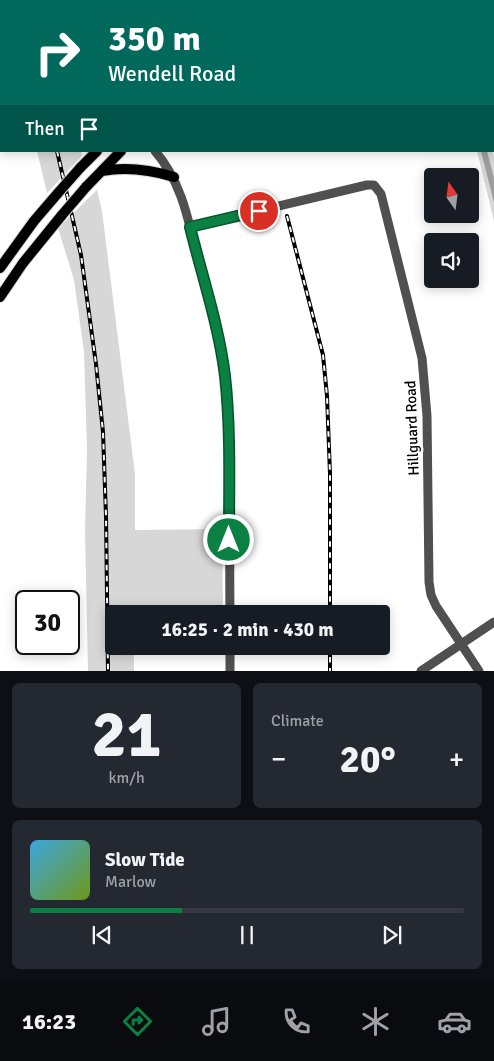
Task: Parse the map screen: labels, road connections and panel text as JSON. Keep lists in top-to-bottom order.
{
  "streets": {
    "street": ["Hillguard Road"]
  },
  "north": "top",
  "page": {
    "turn": ["350 m", "Wendell Road"],
    "then": "Then",
    "limit": "30",
    "trip": "16:25 · 2 min · 430 m",
    "tile": [
      ["21", "km/h"],
      "Climate"
    ],
    "heat": ["−", "20°", "+"],
    "song": ["Slow Tide", "Marlow"],
    "tabs": "16:23"
  }
}
